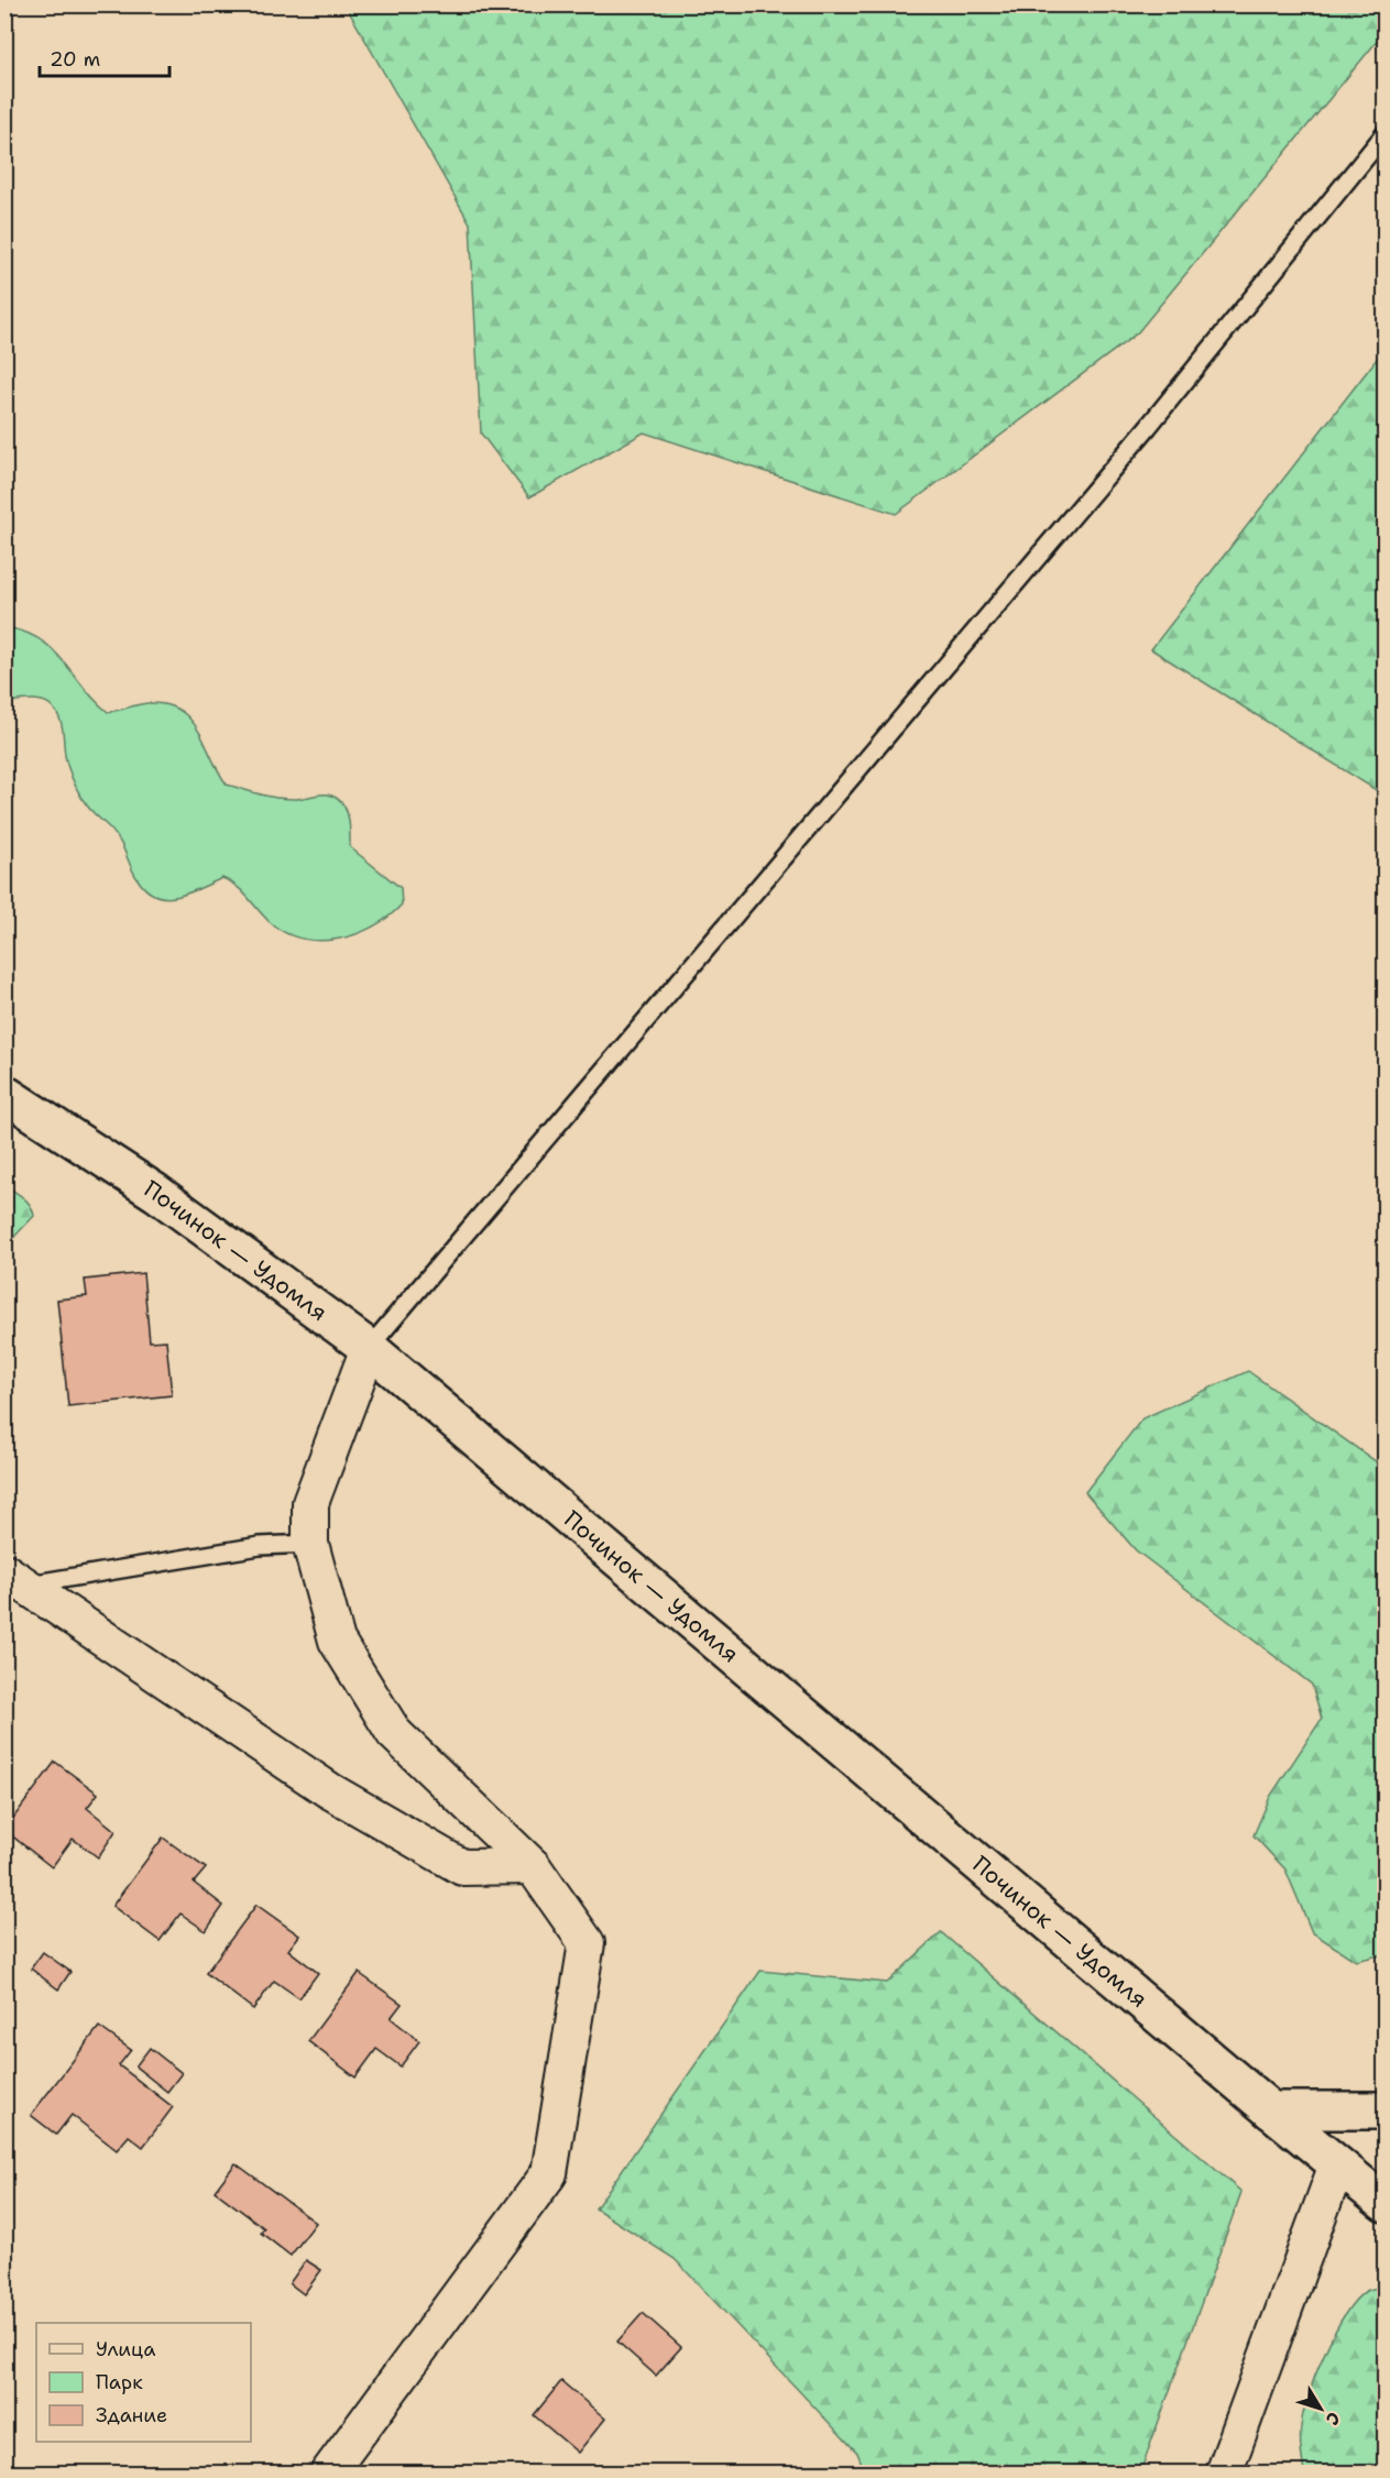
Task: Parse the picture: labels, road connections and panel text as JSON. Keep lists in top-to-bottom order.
{
  "streets": {
    "main road": ["Починок — Удомля"]
  },
  "legend": ["Улица", "Парк", "Здание"],
  "scale_bar": "20 m",
  "north": "bottom right"
}
